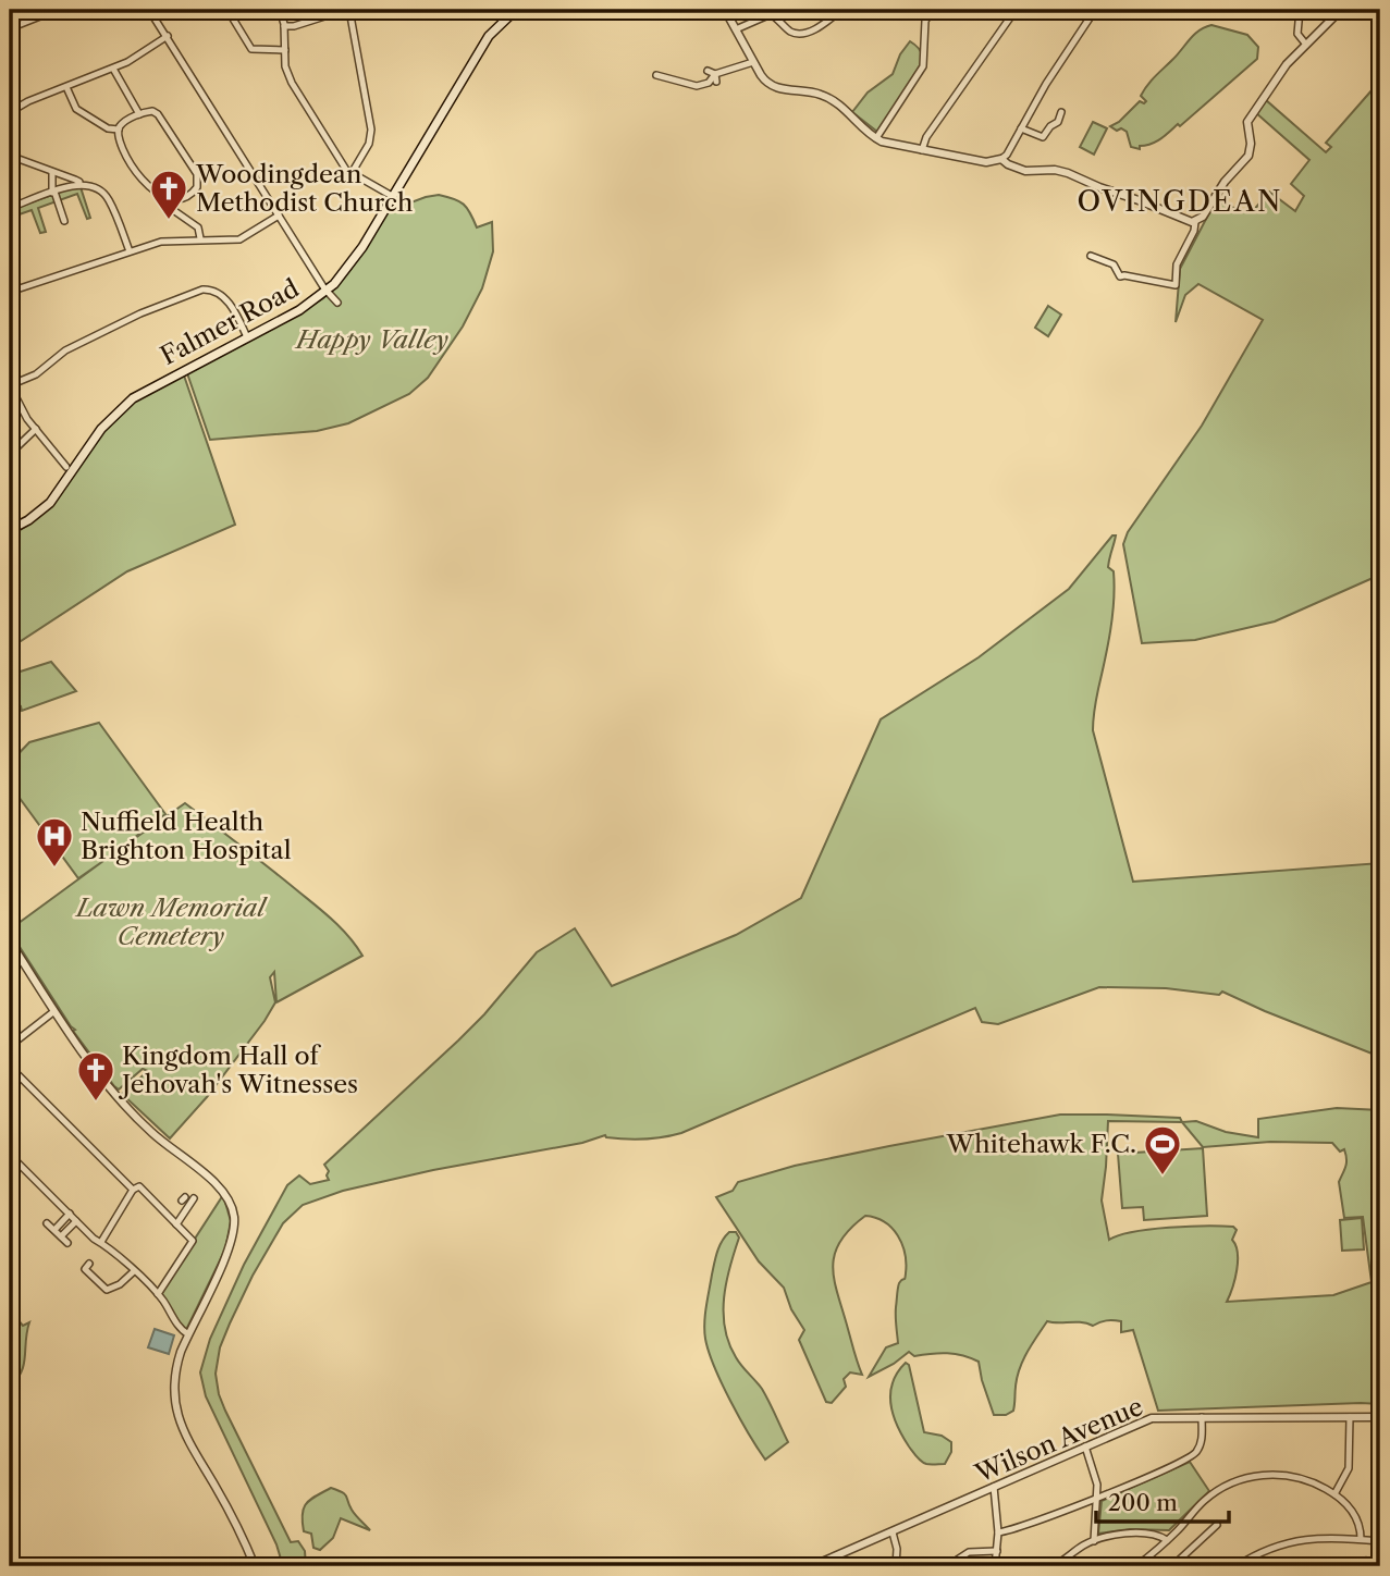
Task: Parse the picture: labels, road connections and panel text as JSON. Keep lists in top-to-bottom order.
{
  "streets": {
    "main road": ["Falmer Road"],
    "street": ["Wilson Avenue"]
  },
  "districts": ["OVINGDEAN"],
  "parks": ["Happy Valley", "Lawn Memorial Cemetery"],
  "places": {
    "church": ["Woodingdean Methodist Church", "Kingdom Hall of Jehovah's Witnesses"],
    "hospital": ["Nuffield Health Brighton Hospital"],
    "sports": ["Whitehawk F.C."]
  },
  "scale_bar": "200 m"
}
